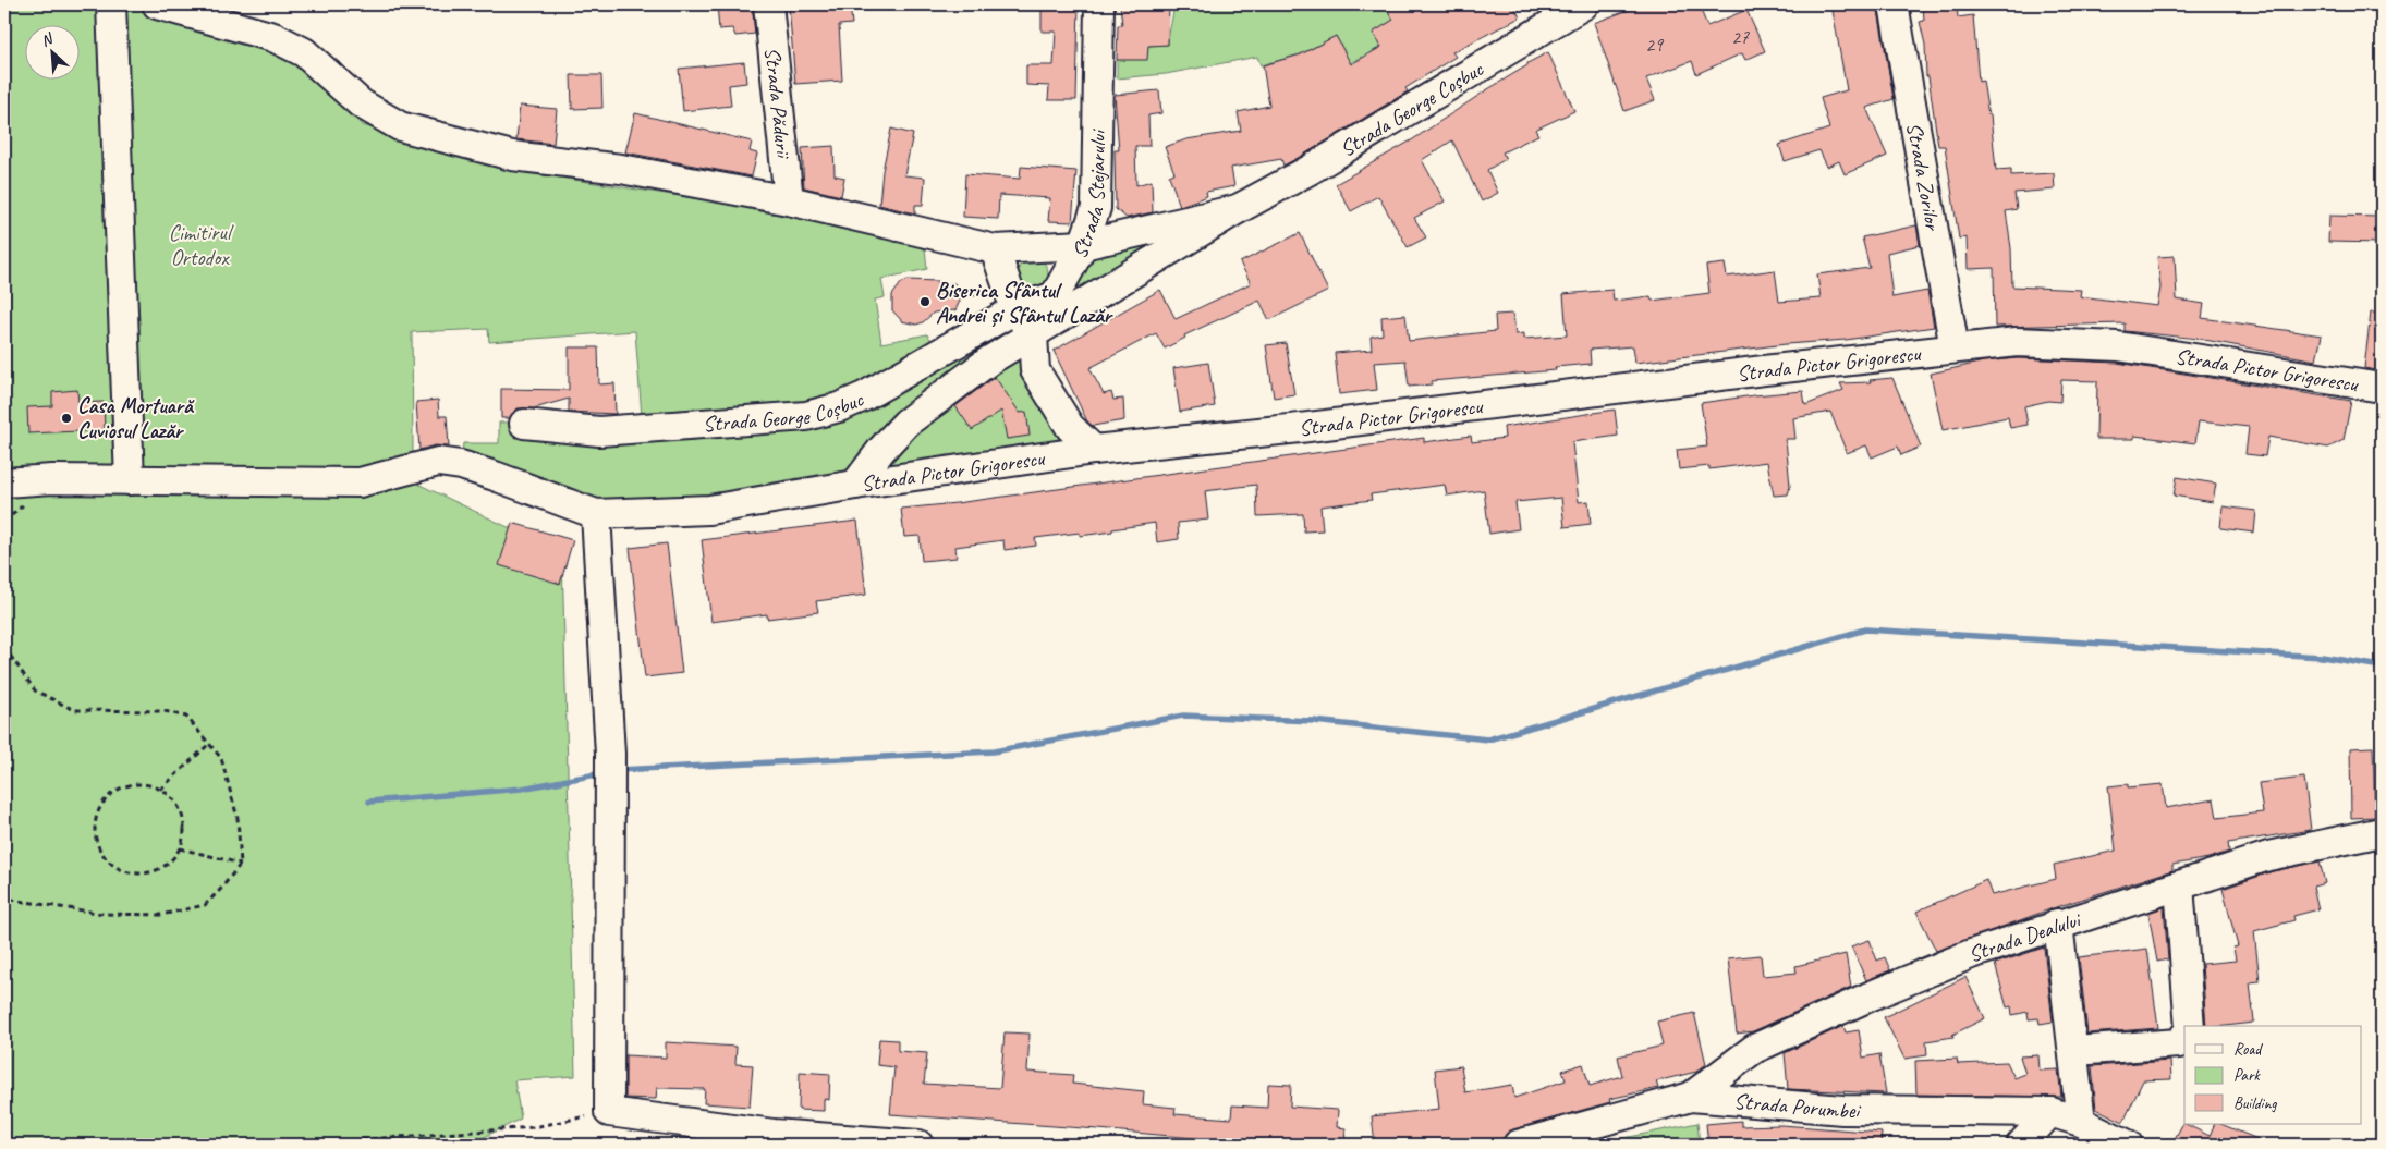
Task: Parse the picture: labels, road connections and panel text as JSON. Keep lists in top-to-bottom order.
{
  "streets": {
    "street": [
      "Strada Pădurii",
      "Strada George Coșbuc",
      "Strada Zorilor",
      "Strada Stejarului",
      "Strada Pictor Grigorescu",
      "Strada Dealului",
      "Strada Porumbei"
    ]
  },
  "crossings": [
    ["Strada Pădurii", "Strada George Coșbuc"],
    ["Strada George Coșbuc", "Strada Stejarului"],
    ["Strada George Coșbuc", "Strada Pictor Grigorescu"],
    ["Strada Zorilor", "Strada Pictor Grigorescu"],
    ["Strada Dealului", "Strada Porumbei"]
  ],
  "parks": ["Cimitirul Ortodox"],
  "places": ["Biserica Sfântul Andrei și Sfântul Lazăr", "Casa Mortuară Cuviosul Lazăr"],
  "house_numbers": ["27", "29"],
  "legend": ["Road", "Park", "Building"],
  "north": "top left"
}
